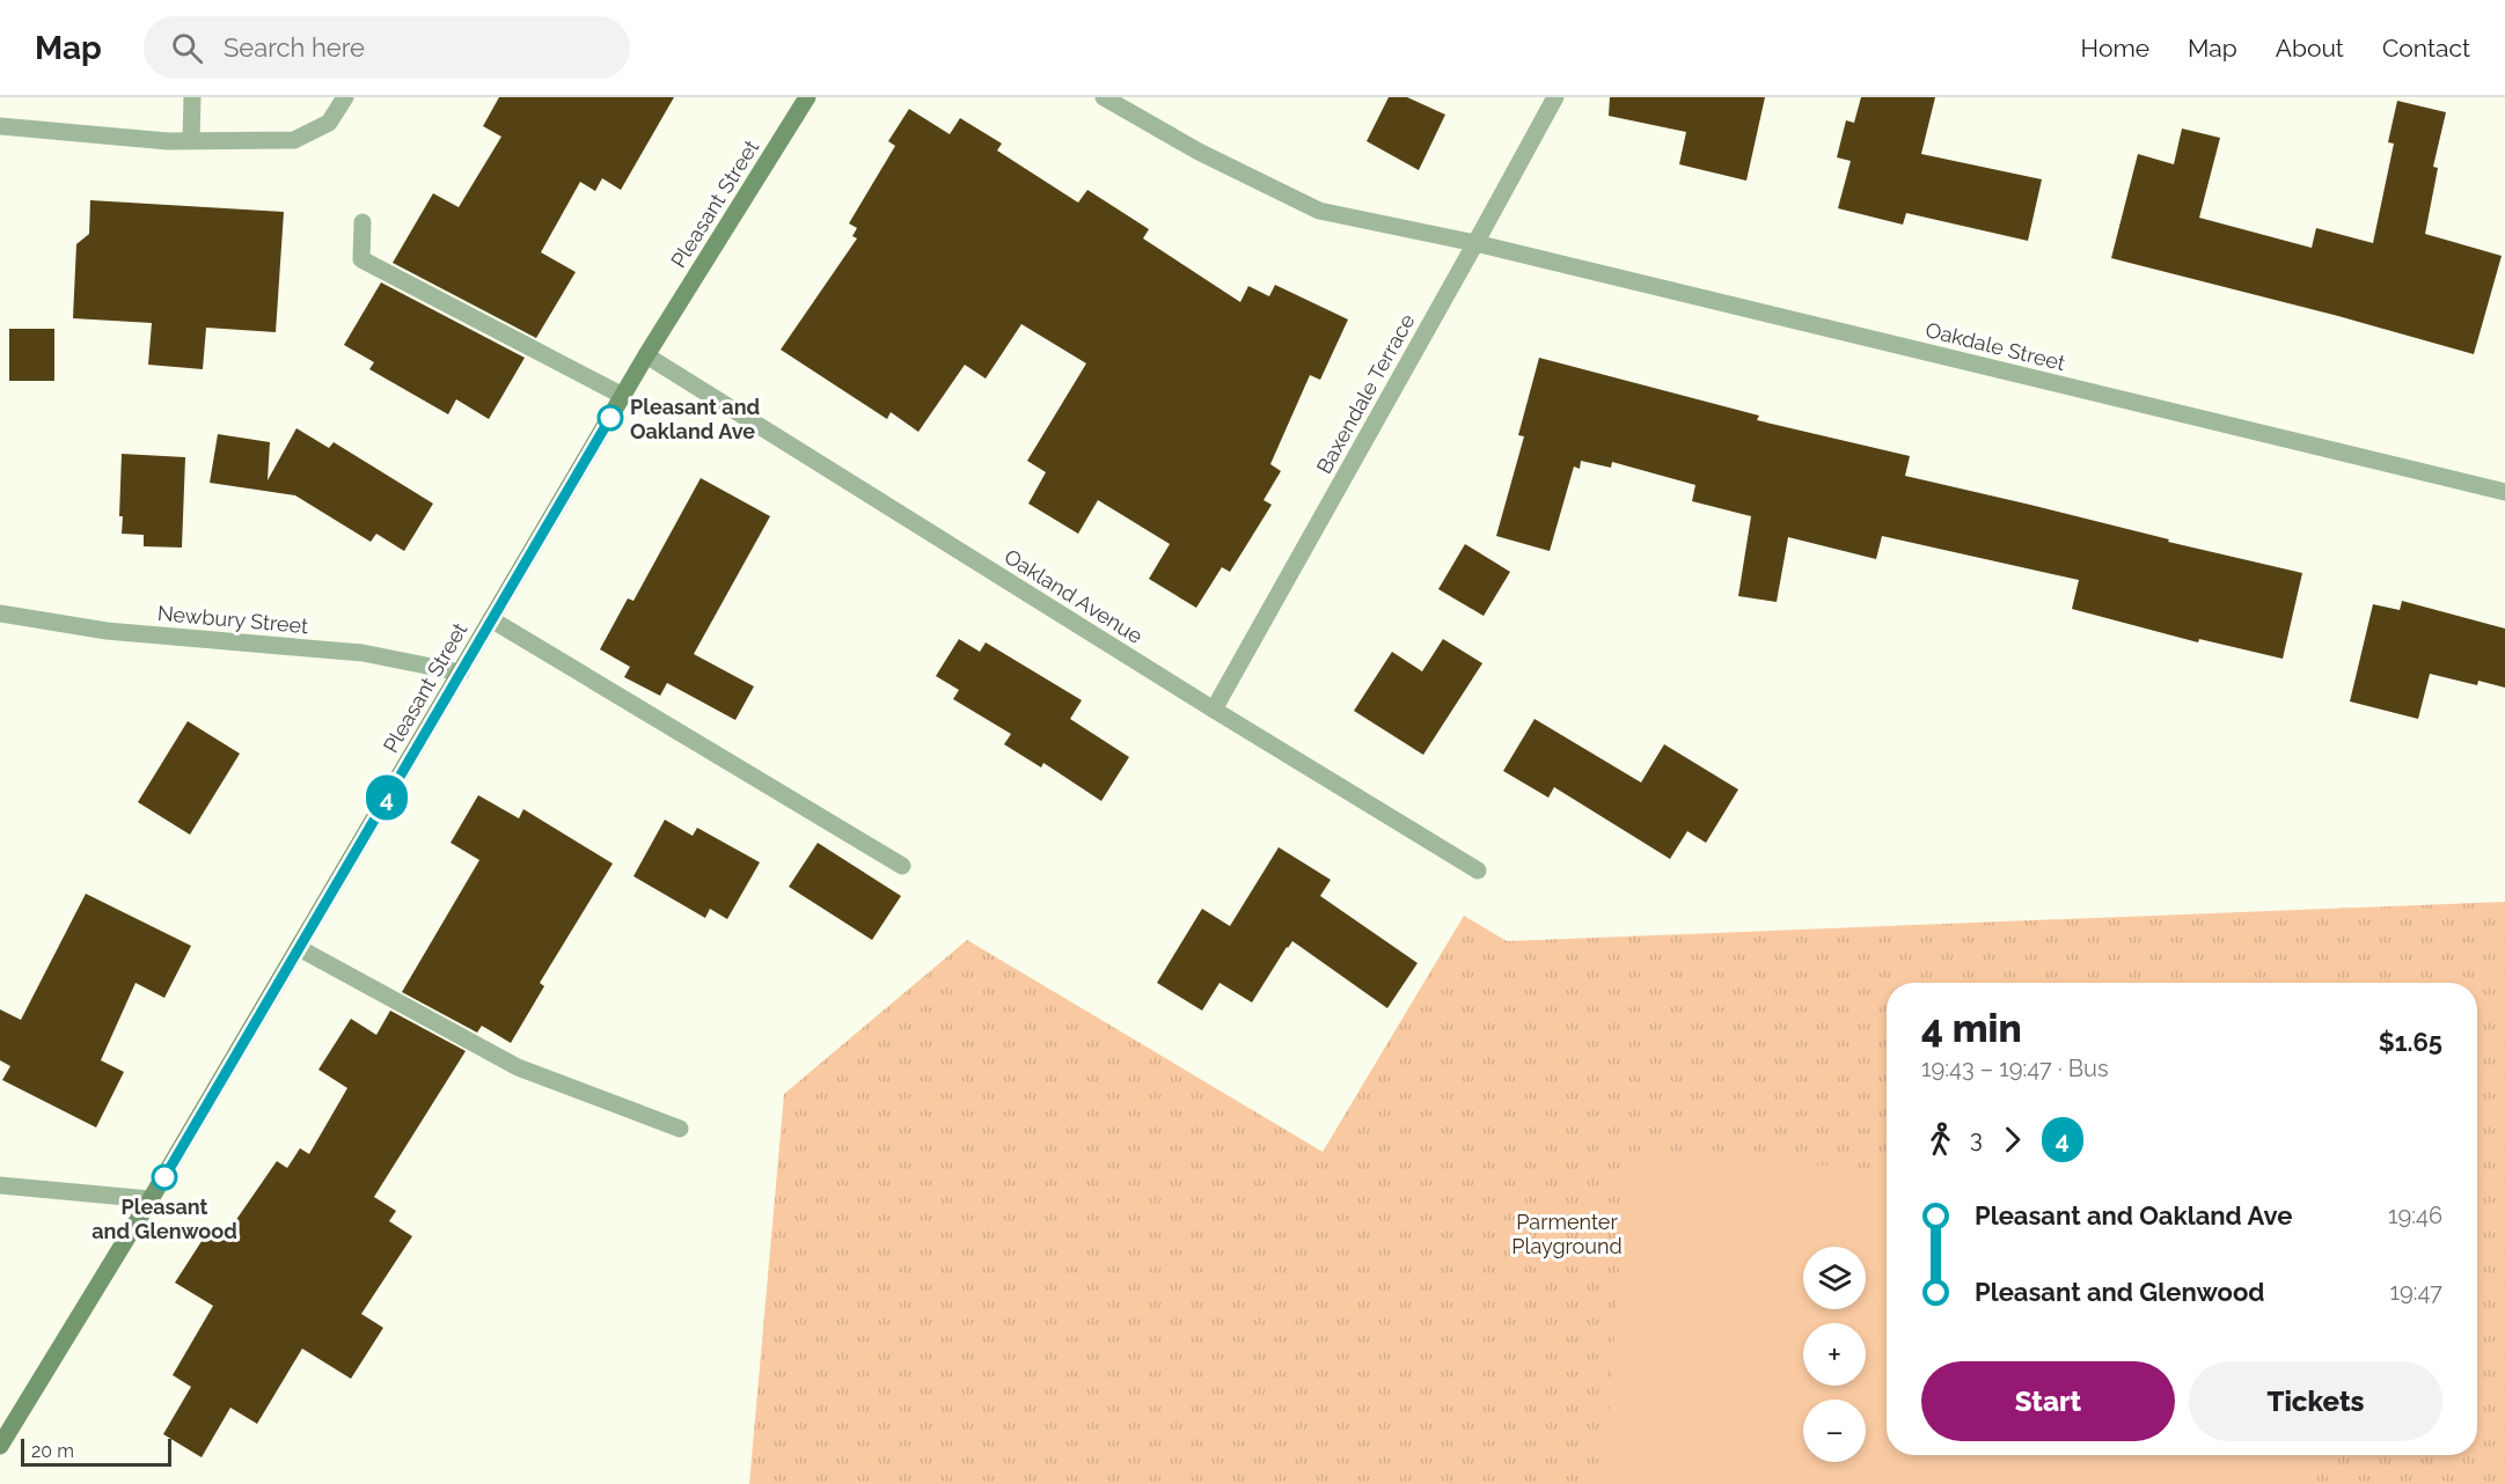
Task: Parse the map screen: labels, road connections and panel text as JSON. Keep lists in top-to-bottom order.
{
  "streets": {
    "main road": ["Pleasant Street"],
    "street": [
      "Oakdale Street",
      "Baxendale Terrace",
      "Oakland Avenue",
      "Newbury Street"
    ]
  },
  "crossings": [
    ["Pleasant Street", "Oakland Avenue"],
    ["Pleasant Street", "Newbury Street"],
    ["Oakdale Street", "Baxendale Terrace"],
    ["Baxendale Terrace", "Oakland Avenue"]
  ],
  "parks": ["Parmenter Playground"],
  "places": ["Pleasant and Oakland Ave", "Pleasant and Glenwood"],
  "lines": ["bus line 4"],
  "scale_bar": "20 m",
  "page": {
    "header": "Map",
    "search": "Search here",
    "nav": [
      "Home",
      "Map",
      "About",
      "Contact"
    ],
    "on_map": "4",
    "heading": ["4 min", "19:43 – 19:47 · Bus", "$1.65"],
    "legs": ["3", "4"],
    "list": [
      {
        "name": "Pleasant and Oakland Ave",
        "value": "19:46"
      },
      {
        "name": "Pleasant and Glenwood",
        "value": "19:47"
      }
    ],
    "map_buttons": ["+", "−"],
    "buttons": ["Start", "Tickets"],
    "scale": "20 m"
  }
}
